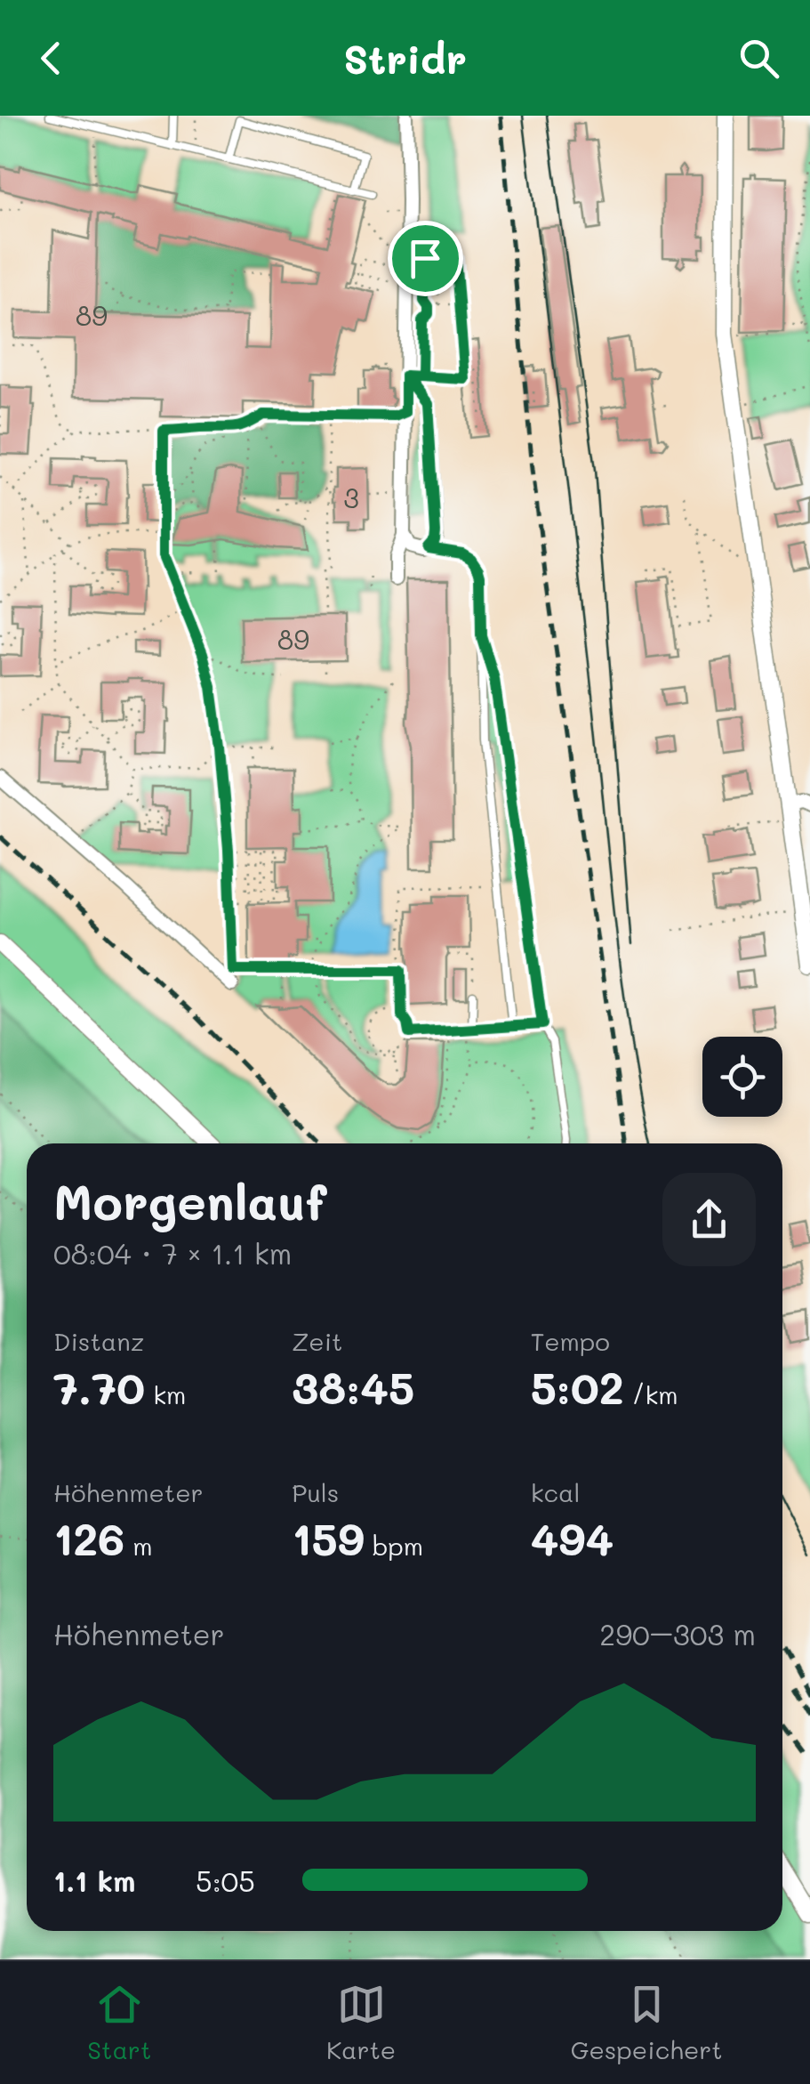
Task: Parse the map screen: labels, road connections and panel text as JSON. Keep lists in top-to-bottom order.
{
  "house_numbers": ["89", "3", "89"],
  "page": {
    "header": "Stridr",
    "heading": ["Morgenlauf", "08:04 · 7 × 1.1 km"],
    "stats": [
      ["Distanz", "7.70 km"],
      ["Zeit", "38:45"],
      ["Tempo", "5:02 /km"],
      ["Höhenmeter", "126 m"],
      ["Puls", "159 bpm"],
      ["kcal", "494"]
    ],
    "chart": ["Höhenmeter", "290–303 m"],
    "list": [
      {
        "name": "1.1 km",
        "note": "5:05"
      }
    ],
    "tabs": ["Start", "Karte", "Gespeichert"]
  }
}
